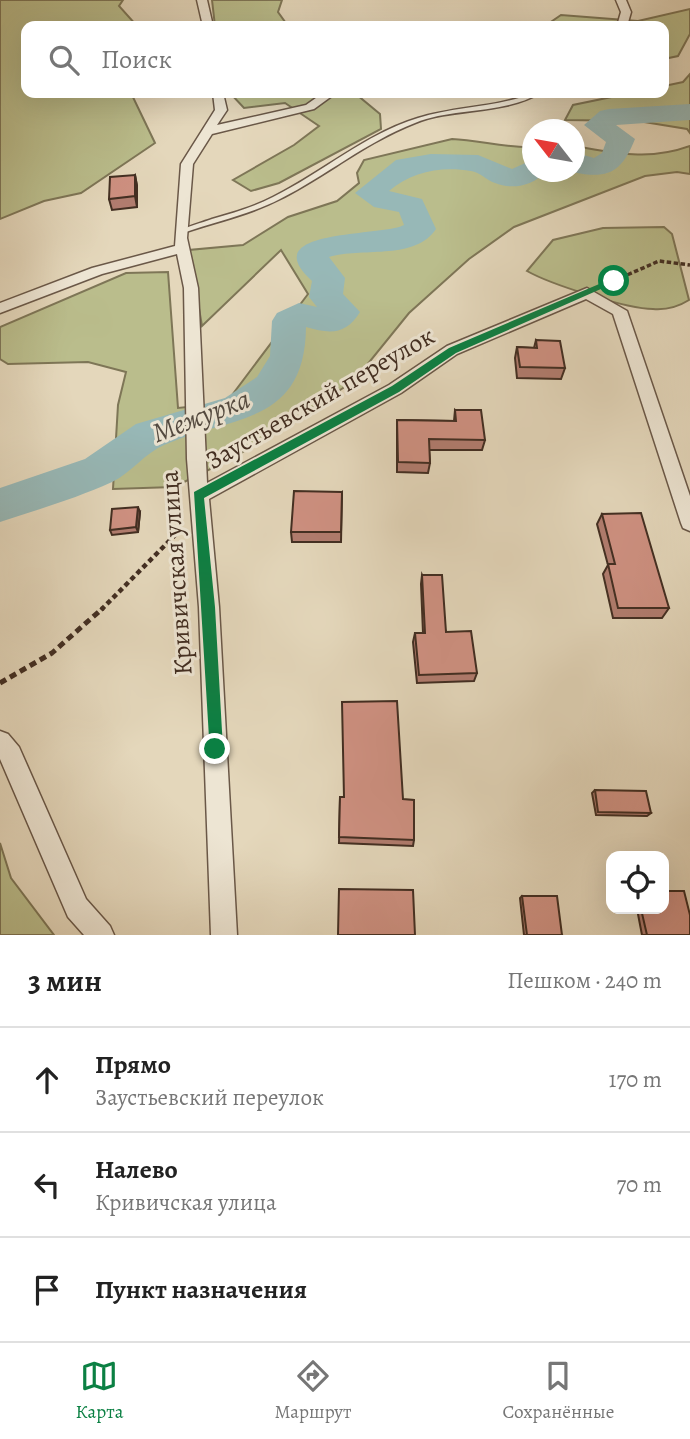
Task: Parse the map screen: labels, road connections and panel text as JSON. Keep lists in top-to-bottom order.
{
  "streets": {
    "street": ["Заустьевский переулок", "Кривичская улица"]
  },
  "crossings": [
    ["Заустьевский переулок", "Кривичская улица"]
  ],
  "water": ["Межурка"],
  "north": "top left",
  "page": {
    "search": "Поиск",
    "heading": ["3 мин", "Пешком · 240 m"],
    "list": [
      ["Прямо", "Заустьевский переулок", "170 m"],
      ["Налево", "Кривичская улица", "70 m"],
      "Пункт назначения"
    ],
    "nav": ["Карта", "Маршрут", "Сохранённые"]
  }
}
